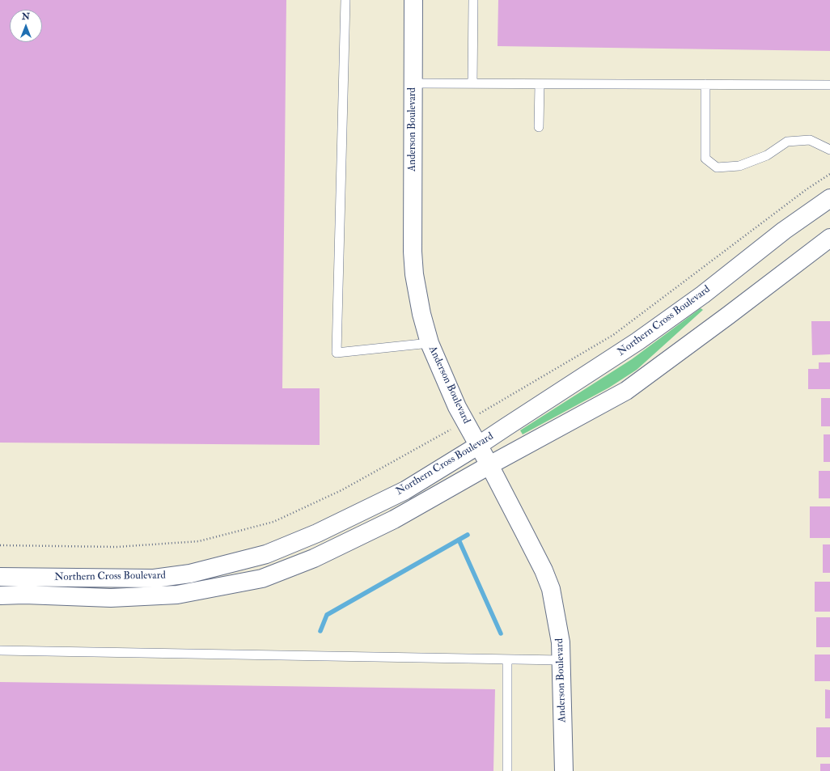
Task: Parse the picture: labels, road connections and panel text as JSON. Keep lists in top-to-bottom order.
{
  "streets": {
    "street": ["Anderson Boulevard", "Northern Cross Boulevard"]
  },
  "crossings": [
    ["Anderson Boulevard", "Northern Cross Boulevard"]
  ],
  "north": "top"
}
